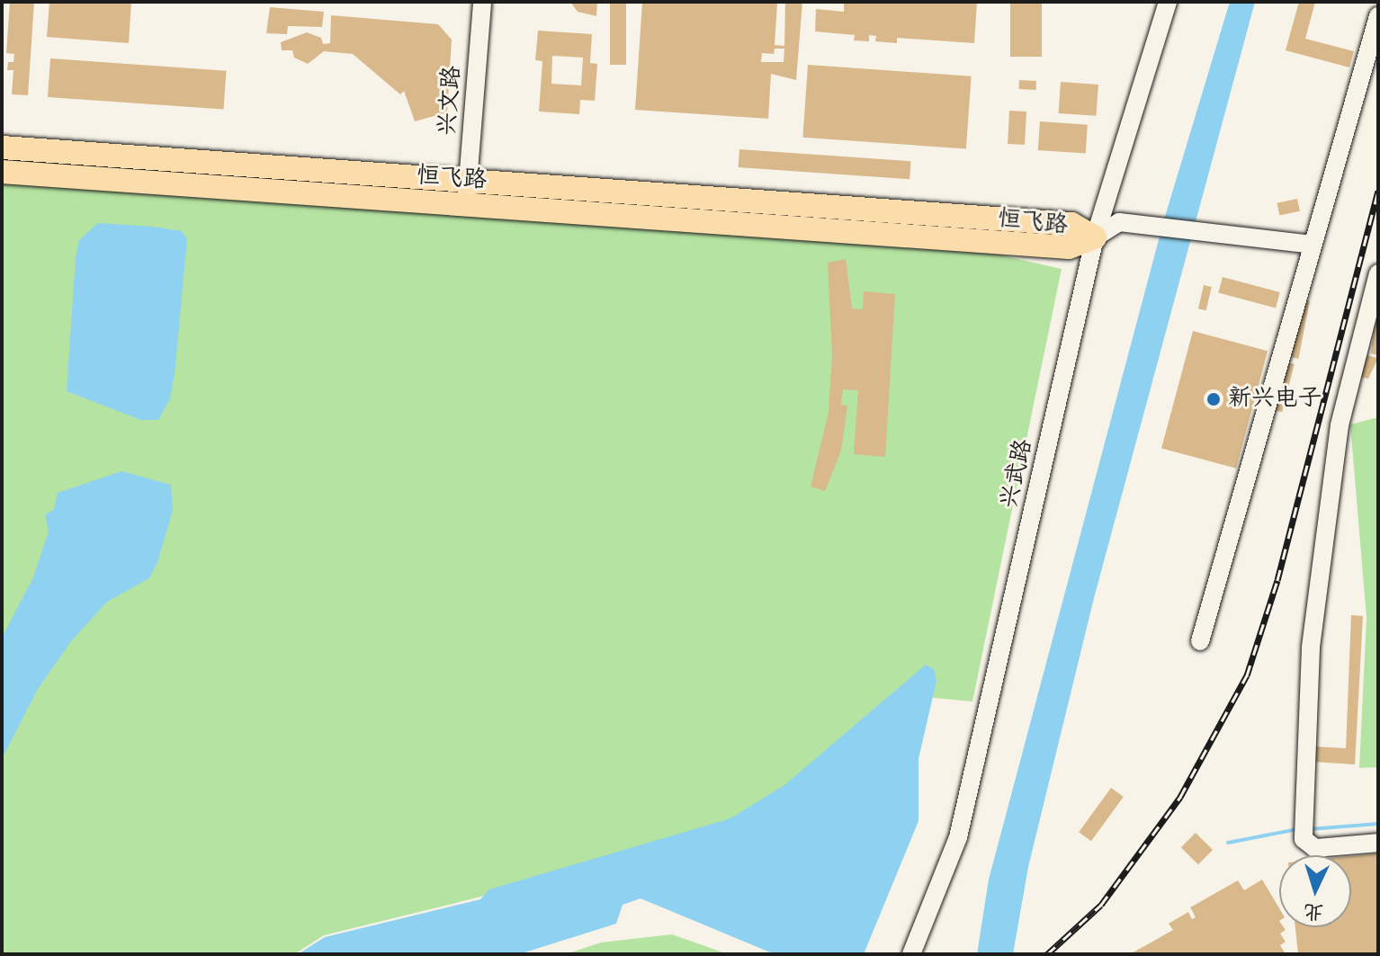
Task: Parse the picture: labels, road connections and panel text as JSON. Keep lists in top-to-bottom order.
{
  "streets": {
    "main road": ["恒飞路"],
    "street": ["兴文路", "兴武路"]
  },
  "crossings": [
    ["兴文路", "恒飞路"],
    ["恒飞路", "兴武路"]
  ],
  "places": ["新兴电子"],
  "north": "bottom"
}
